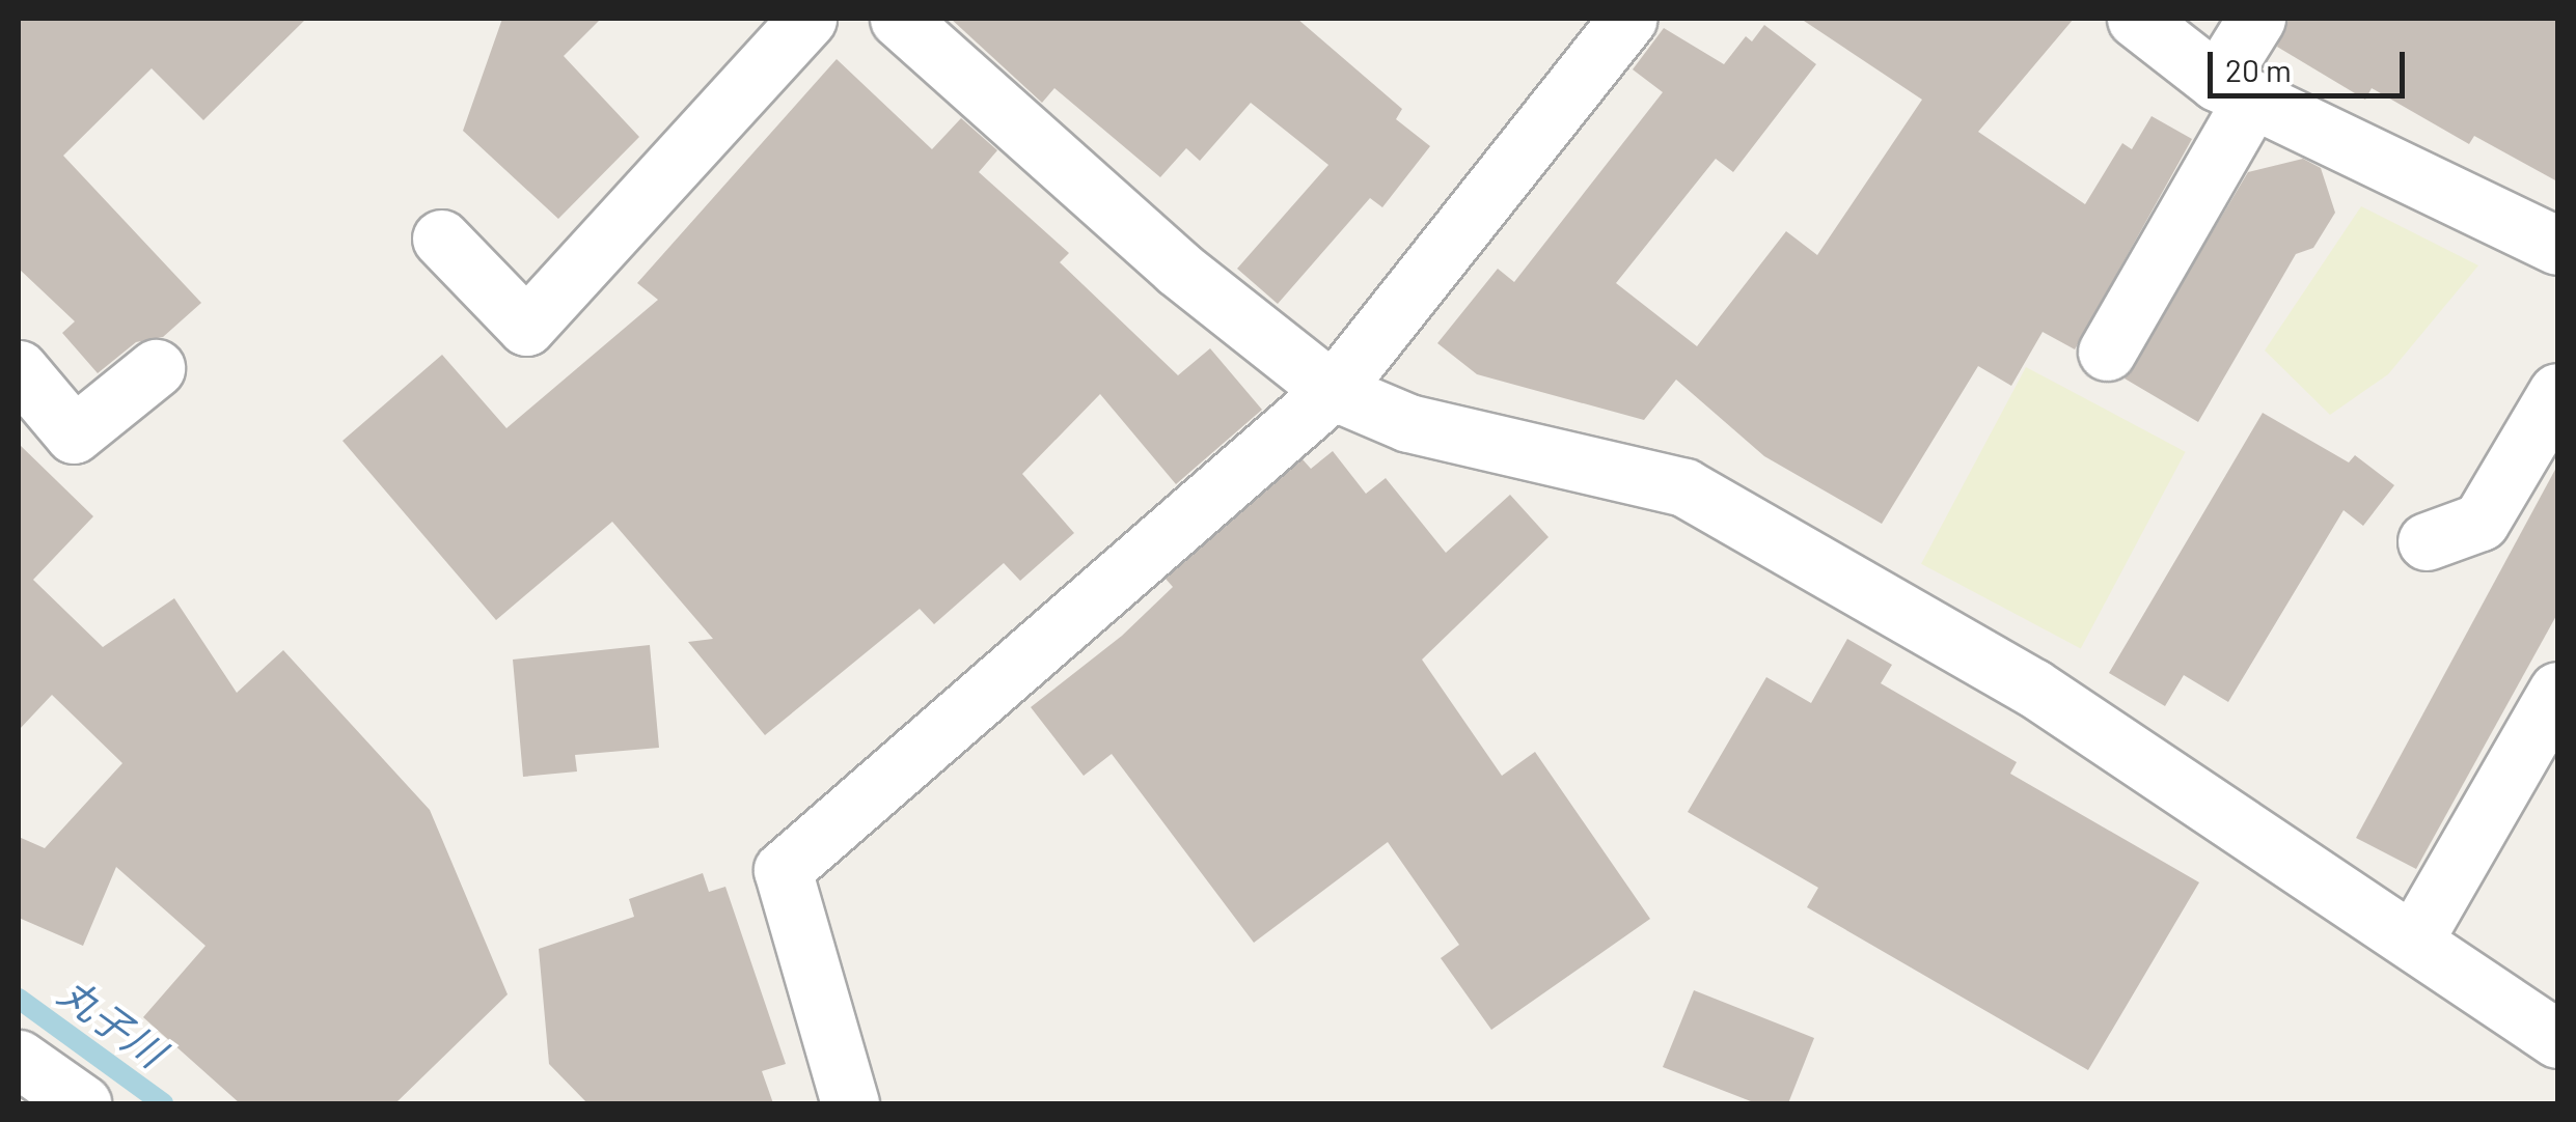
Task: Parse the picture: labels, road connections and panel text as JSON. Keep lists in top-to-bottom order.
{
  "water": ["丸子川"],
  "scale_bar": "20 m"
}
